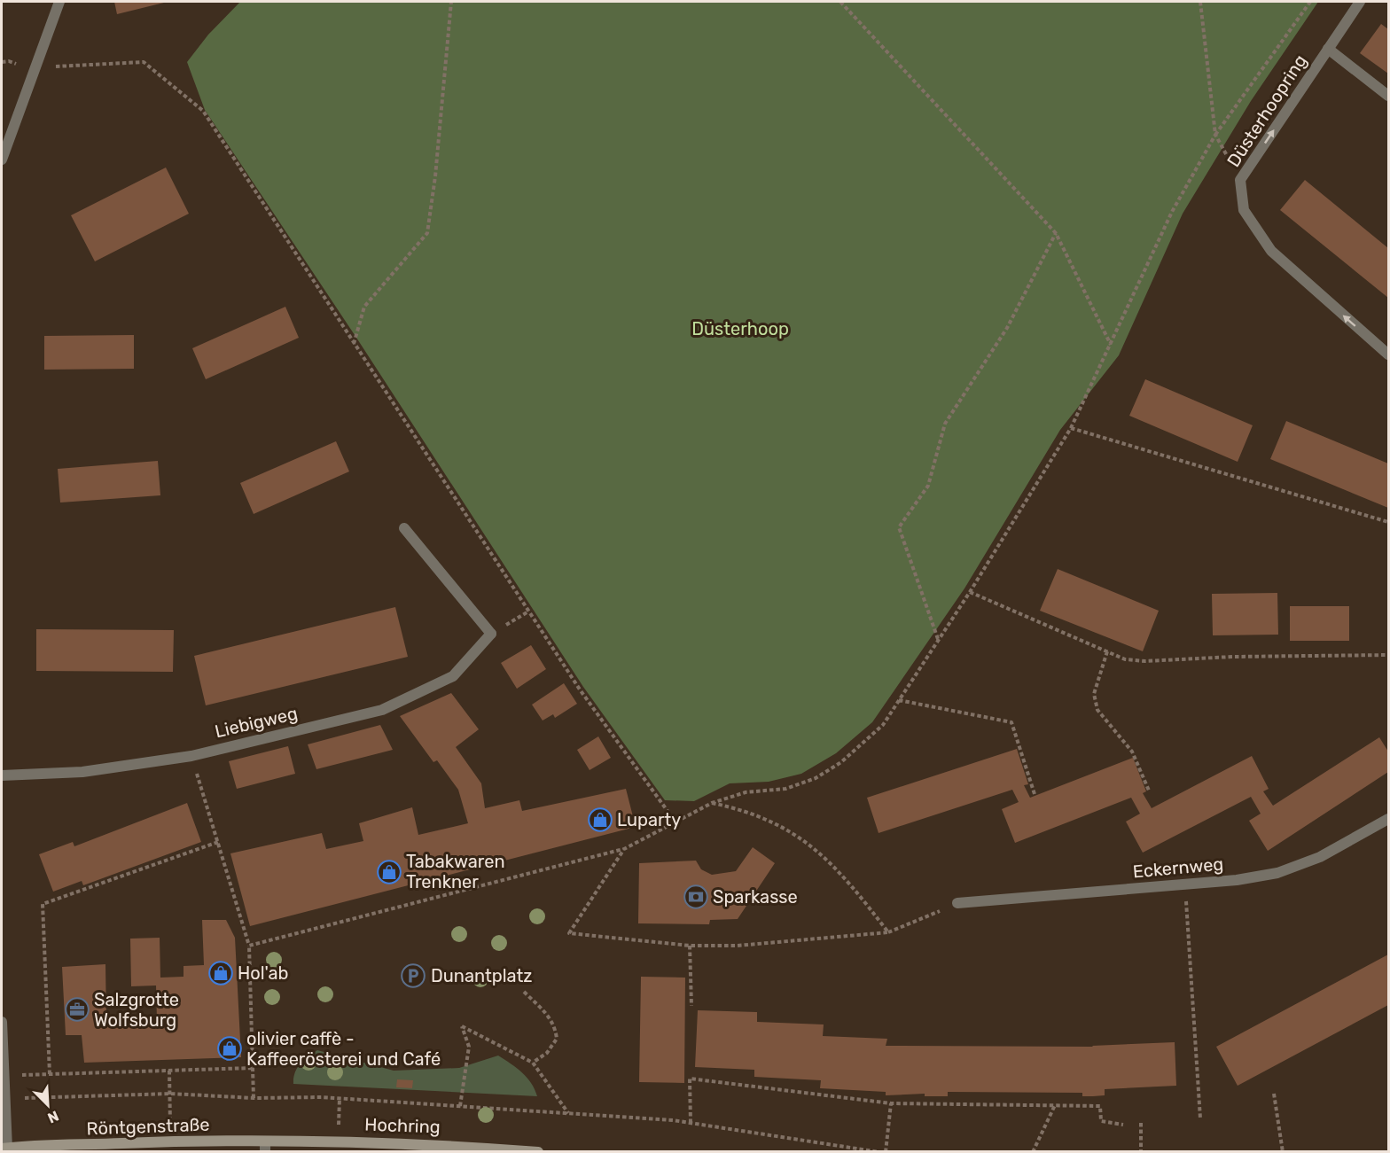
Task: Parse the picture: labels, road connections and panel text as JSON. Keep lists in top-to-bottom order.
{
  "streets": {
    "street": [
      "Düsterhoopring",
      "Liebigweg",
      "Eckernweg",
      "Hochring",
      "Röntgenstraße"
    ]
  },
  "crossings": [
    ["Hochring", "Röntgenstraße"]
  ],
  "parks": ["Düsterhoop"],
  "places": {
    "shop": [
      "Luparty",
      "Tabakwaren Trenkner",
      "Hol'ab",
      "olivier caffè - Kaffeerösterei und Café"
    ],
    "bank": ["Sparkasse"],
    "parking": ["Dunantplatz"],
    "office": ["Salzgrotte Wolfsburg"]
  },
  "north": "bottom right"
}
